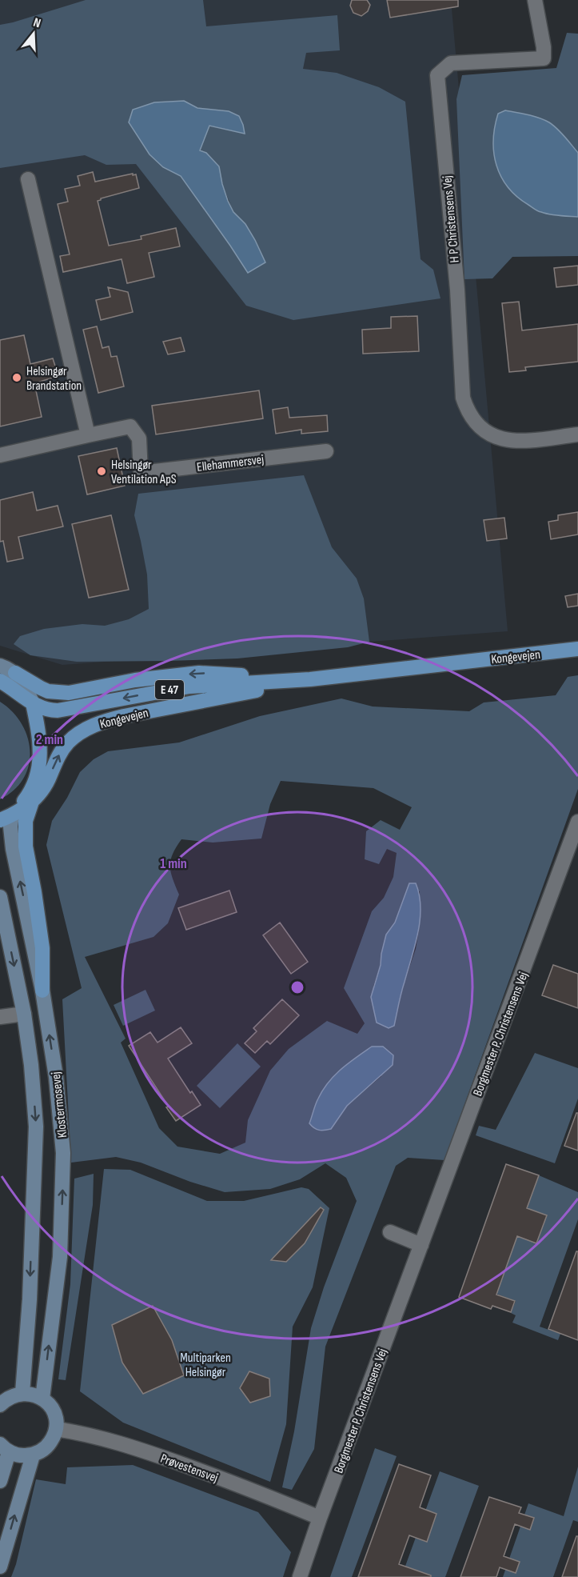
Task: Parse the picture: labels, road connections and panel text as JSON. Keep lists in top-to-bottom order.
{
  "streets": {
    "main road": ["Kongevejen", "E 47", "Klostermosevej"],
    "street": [
      "H P Christensens Vej",
      "Ellehammersvej",
      "Borgmester P. Christensens Vej",
      "Prøvestensvej"
    ]
  },
  "crossings": [
    ["Kongevejen", "E 47"],
    ["E 47", "Klostermosevej"],
    ["Borgmester P. Christensens Vej", "Prøvestensvej"]
  ],
  "parks": ["Multiparken Helsingør"],
  "places": ["Helsingør Brandstation", "Helsingør Ventilation ApS"],
  "north": "top",
  "rings": ["2 min", "1 min"]
}
